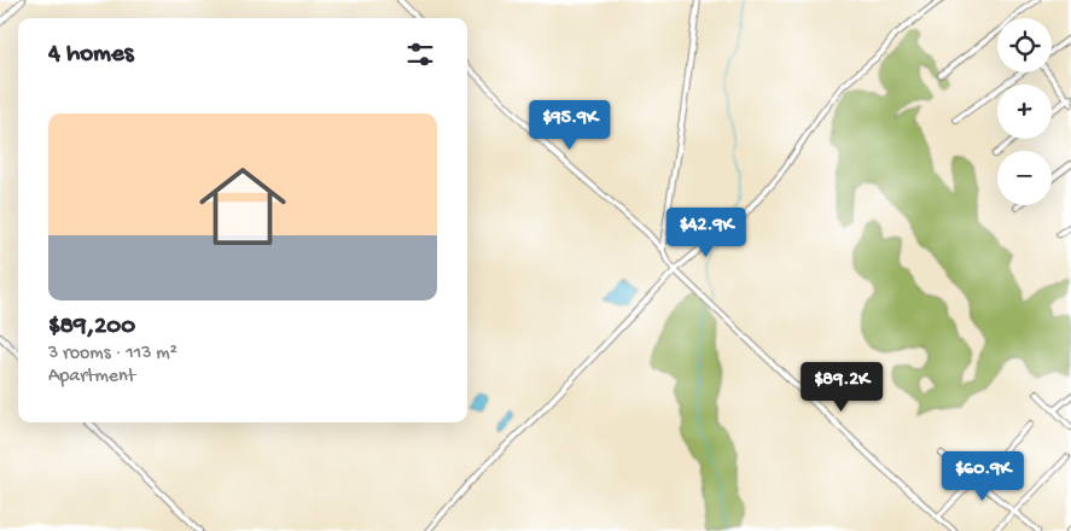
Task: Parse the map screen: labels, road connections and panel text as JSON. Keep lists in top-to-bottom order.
{
  "page": {
    "map_buttons": ["+", "−"],
    "heading": "4 homes",
    "list": [
      {
        "name": "$89,200",
        "note": "3 rooms · 113 m² · Apartment"
      }
    ],
    "price": [
      "$95.9K",
      "$42.9K",
      "$89.2K",
      "$60.9K"
    ]
  }
}
